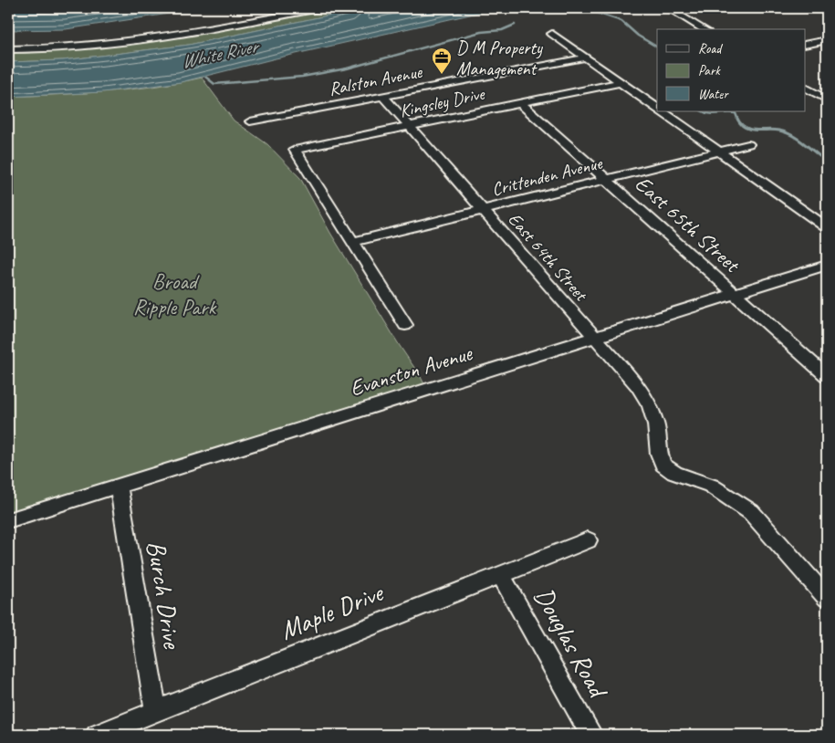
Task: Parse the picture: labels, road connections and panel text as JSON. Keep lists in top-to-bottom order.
{
  "streets": {
    "street": [
      "Ralston Avenue",
      "Kingsley Drive",
      "Crittenden Avenue",
      "East 65th Street",
      "East 64th Street",
      "Evanston Avenue",
      "Burch Drive",
      "Maple Drive",
      "Douglas Road"
    ]
  },
  "crossings": [
    ["Ralston Avenue", "East 64th Street"],
    ["Kingsley Drive", "Crittenden Avenue"],
    ["Kingsley Drive", "East 65th Street"],
    ["Kingsley Drive", "East 64th Street"],
    ["Crittenden Avenue", "East 65th Street"],
    ["Crittenden Avenue", "East 64th Street"],
    ["East 65th Street", "Evanston Avenue"],
    ["East 64th Street", "Evanston Avenue"],
    ["Evanston Avenue", "Burch Drive"],
    ["Burch Drive", "Maple Drive"],
    ["Maple Drive", "Douglas Road"]
  ],
  "water": ["White River"],
  "parks": ["Broad Ripple Park"],
  "places": {
    "office": ["D M Property Management"]
  },
  "legend": ["Road", "Park", "Water"]
}
